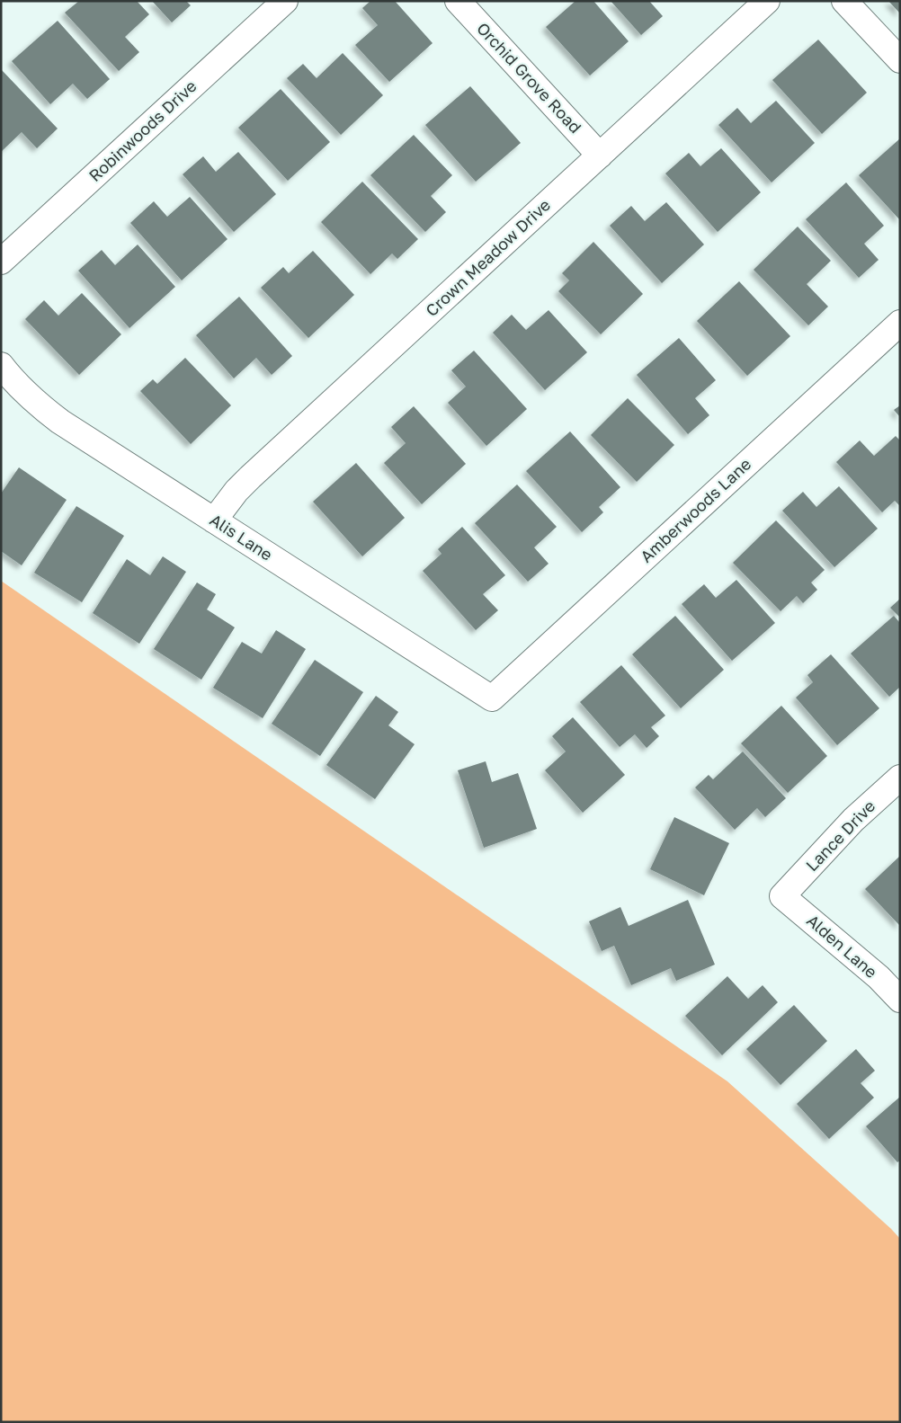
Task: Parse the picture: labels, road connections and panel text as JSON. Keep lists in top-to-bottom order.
{
  "streets": {
    "street": [
      "Orchid Grove Road",
      "Robinwoods Drive",
      "Crown Meadow Drive",
      "Amberwoods Lane",
      "Alis Lane",
      "Lance Drive",
      "Alden Lane"
    ]
  },
  "crossings": [
    ["Orchid Grove Road", "Crown Meadow Drive"],
    ["Crown Meadow Drive", "Alis Lane"],
    ["Amberwoods Lane", "Alis Lane"],
    ["Lance Drive", "Alden Lane"]
  ]
}
